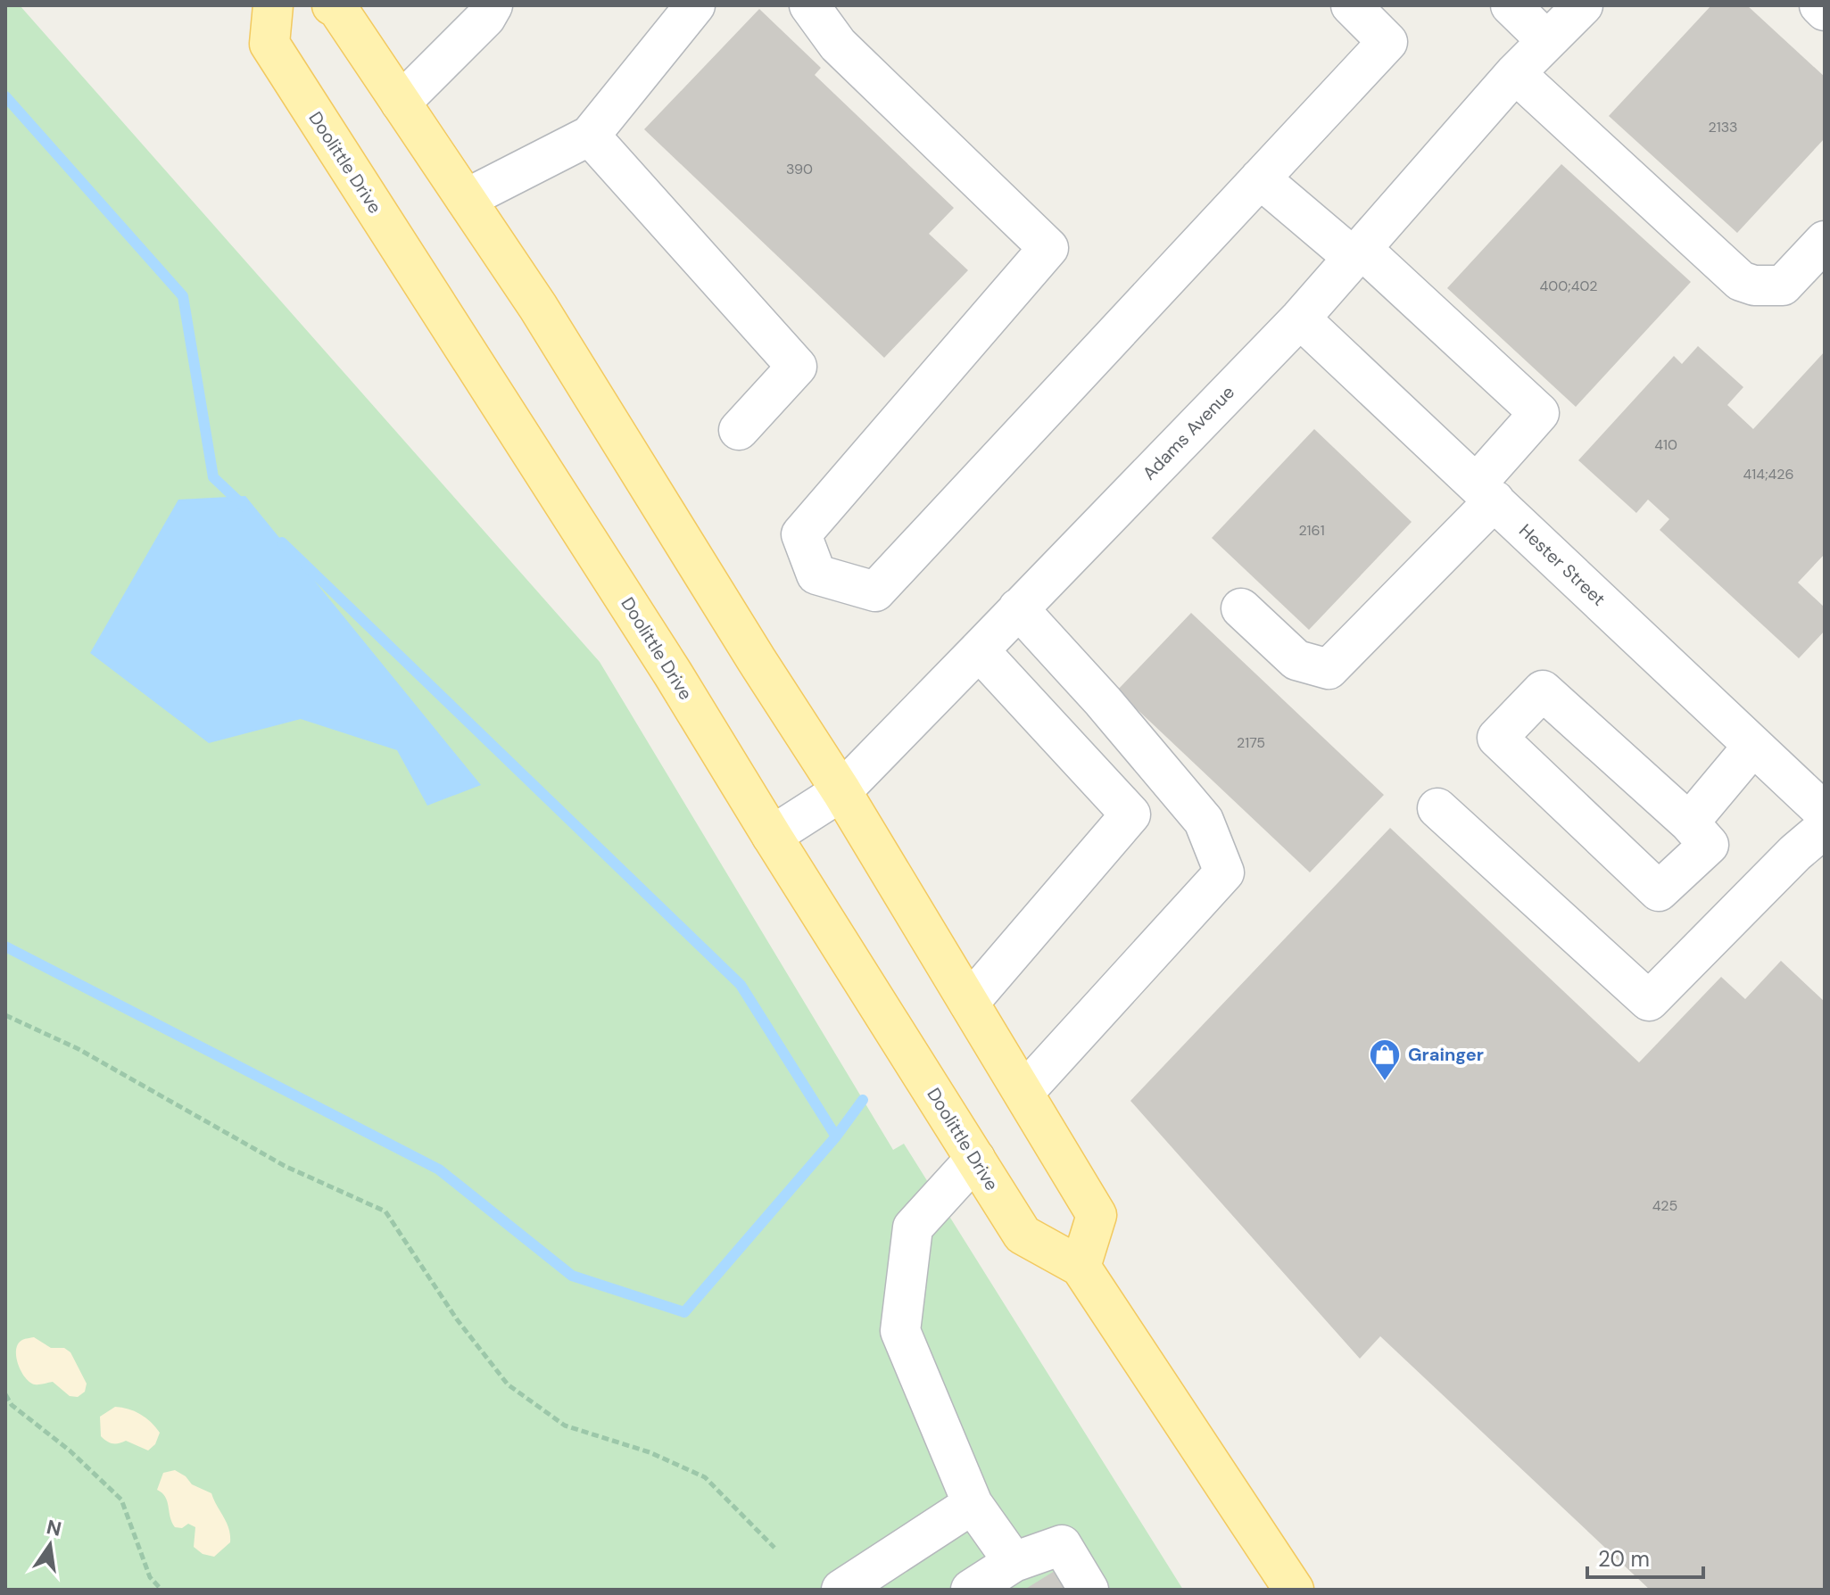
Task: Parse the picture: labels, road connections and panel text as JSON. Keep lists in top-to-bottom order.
{
  "streets": {
    "main road": ["Doolittle Drive"],
    "street": ["Adams Avenue", "Hester Street"]
  },
  "crossings": [
    ["Doolittle Drive", "Adams Avenue"],
    ["Adams Avenue", "Hester Street"]
  ],
  "places": {
    "shop": ["Grainger"]
  },
  "house_numbers": [
    "2133",
    "390",
    "400;402",
    "410",
    "414;426",
    "2161",
    "2175",
    "425"
  ],
  "scale_bar": "20 m",
  "north": "top"
}
